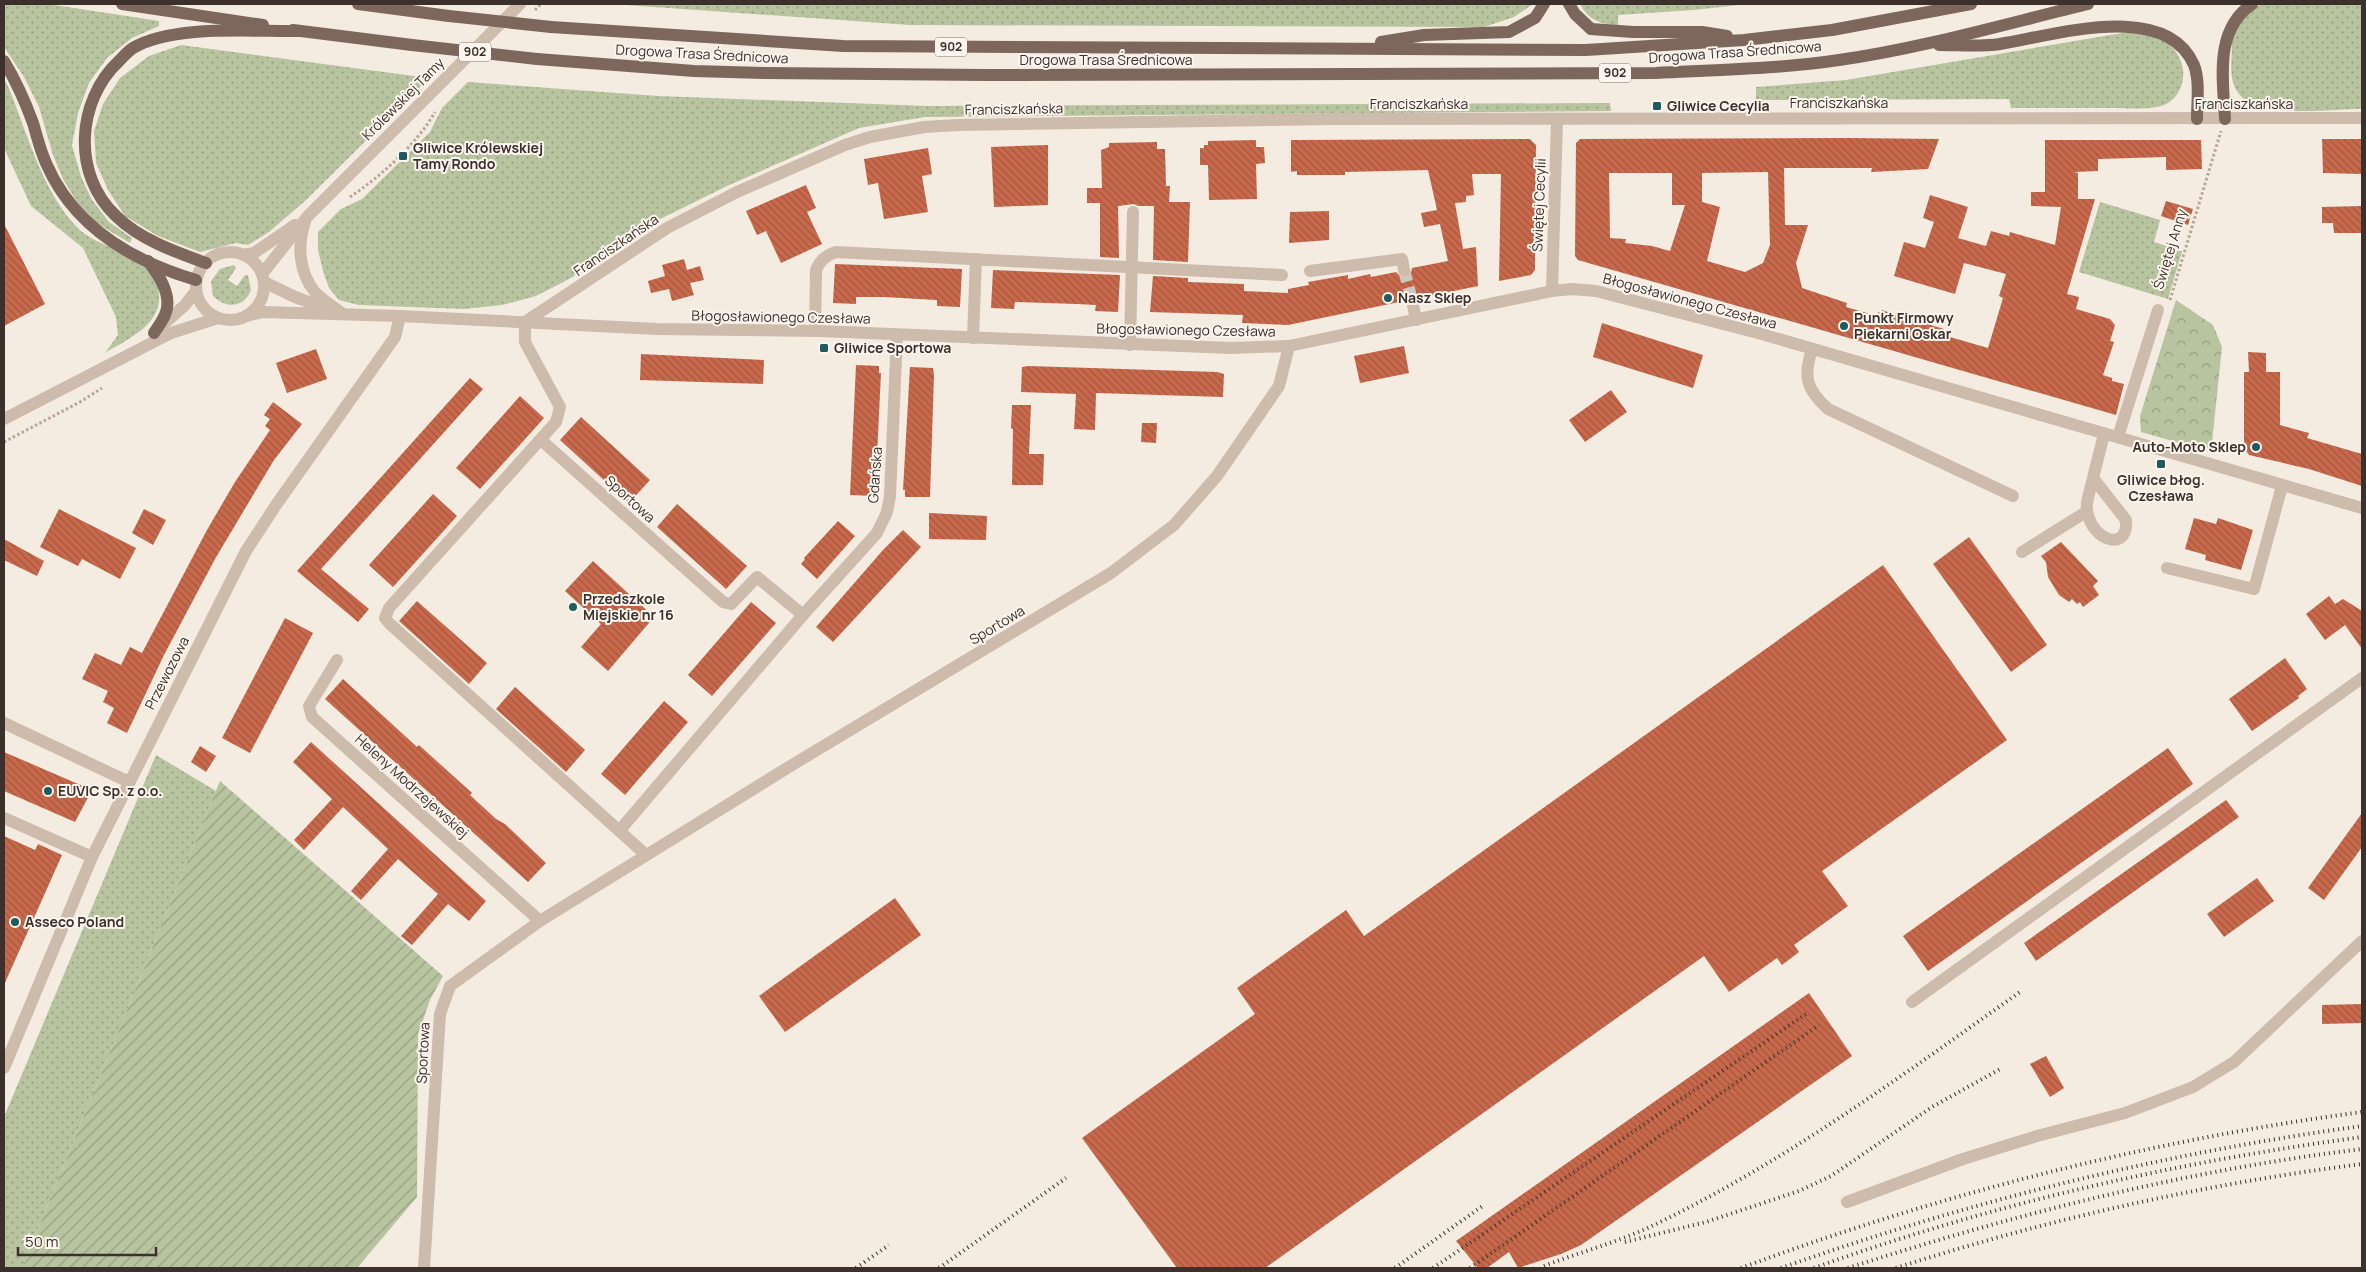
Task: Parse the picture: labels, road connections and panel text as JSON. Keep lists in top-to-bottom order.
{
  "streets": {
    "main road": ["902", "Drogowa Trasa Średnicowa"],
    "street": [
      "Królewskiej Tamy",
      "Franciszkańska",
      "Świętej Cecylii",
      "Świętej Anny",
      "Błogosławionego Czesława",
      "Gdańska",
      "Sportowa",
      "Przewozowa",
      "Heleny Modrzejewskiej"
    ]
  },
  "crossings": [
    ["Franciszkańska", "Świętej Cecylii"],
    ["Franciszkańska", "Świętej Anny"],
    ["Franciszkańska", "Błogosławionego Czesława"],
    ["Świętej Cecylii", "Błogosławionego Czesława"],
    ["Świętej Anny", "Błogosławionego Czesława"],
    ["Błogosławionego Czesława", "Gdańska"],
    ["Błogosławionego Czesława", "Sportowa"],
    ["Błogosławionego Czesława", "Przewozowa"],
    ["Gdańska", "Sportowa"],
    ["Sportowa", "Heleny Modrzejewskiej"]
  ],
  "places": {
    "transit": [
      "Gliwice Cecylia",
      "Gliwice Królewskiej Tamy Rondo",
      "Gliwice Sportowa",
      "Gliwice błog. Czesława"
    ],
    "other": [
      "Nasz Sklep",
      "Punkt Firmowy Piekarni Oskar",
      "Auto-Moto Sklep",
      "Przedszkole Miejskie nr 16",
      "EUVIC Sp. z o.o.",
      "Asseco Poland"
    ]
  },
  "scale_bar": "50 m"
}
